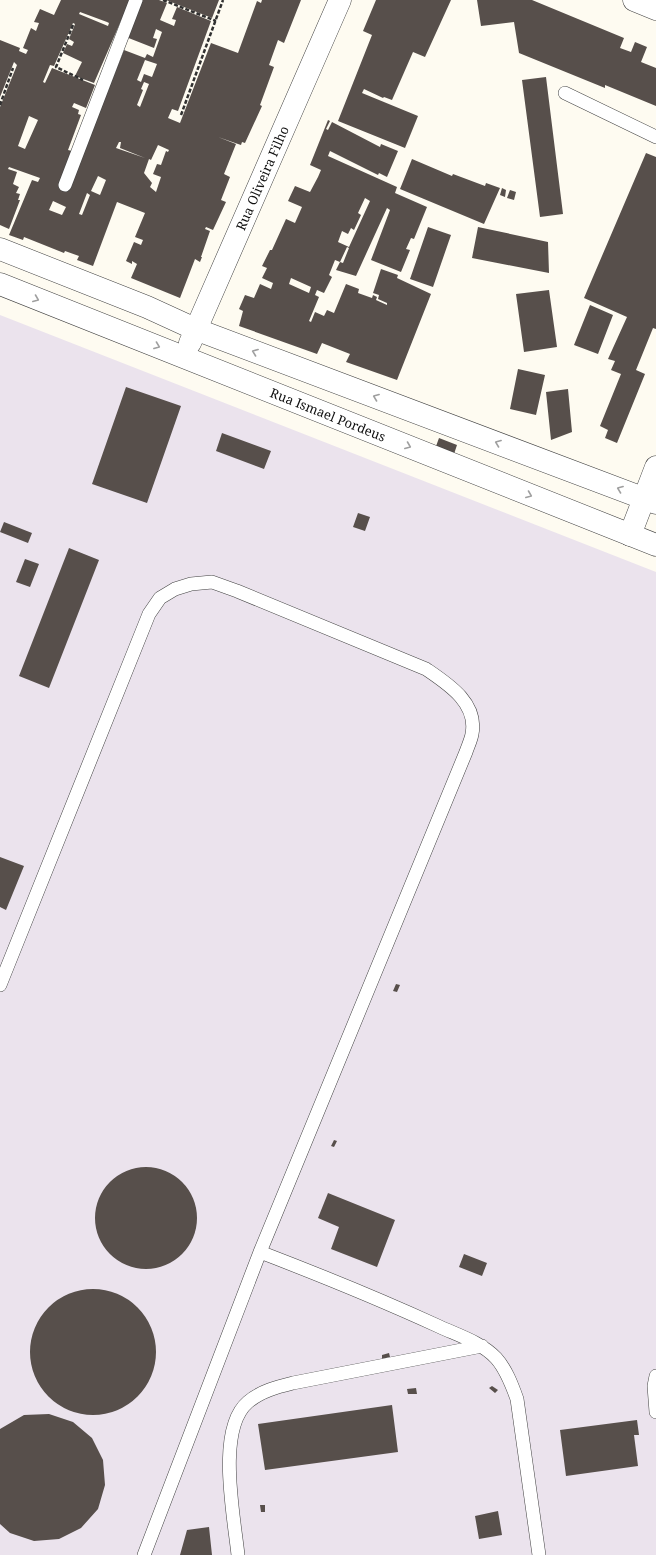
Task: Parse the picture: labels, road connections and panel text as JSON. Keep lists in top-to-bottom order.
{
  "streets": {
    "street": ["Rua Oliveira Filho", "Rua Ismael Pordeus"]
  },
  "crossings": [
    ["Rua Oliveira Filho", "Rua Ismael Pordeus"]
  ]
}
